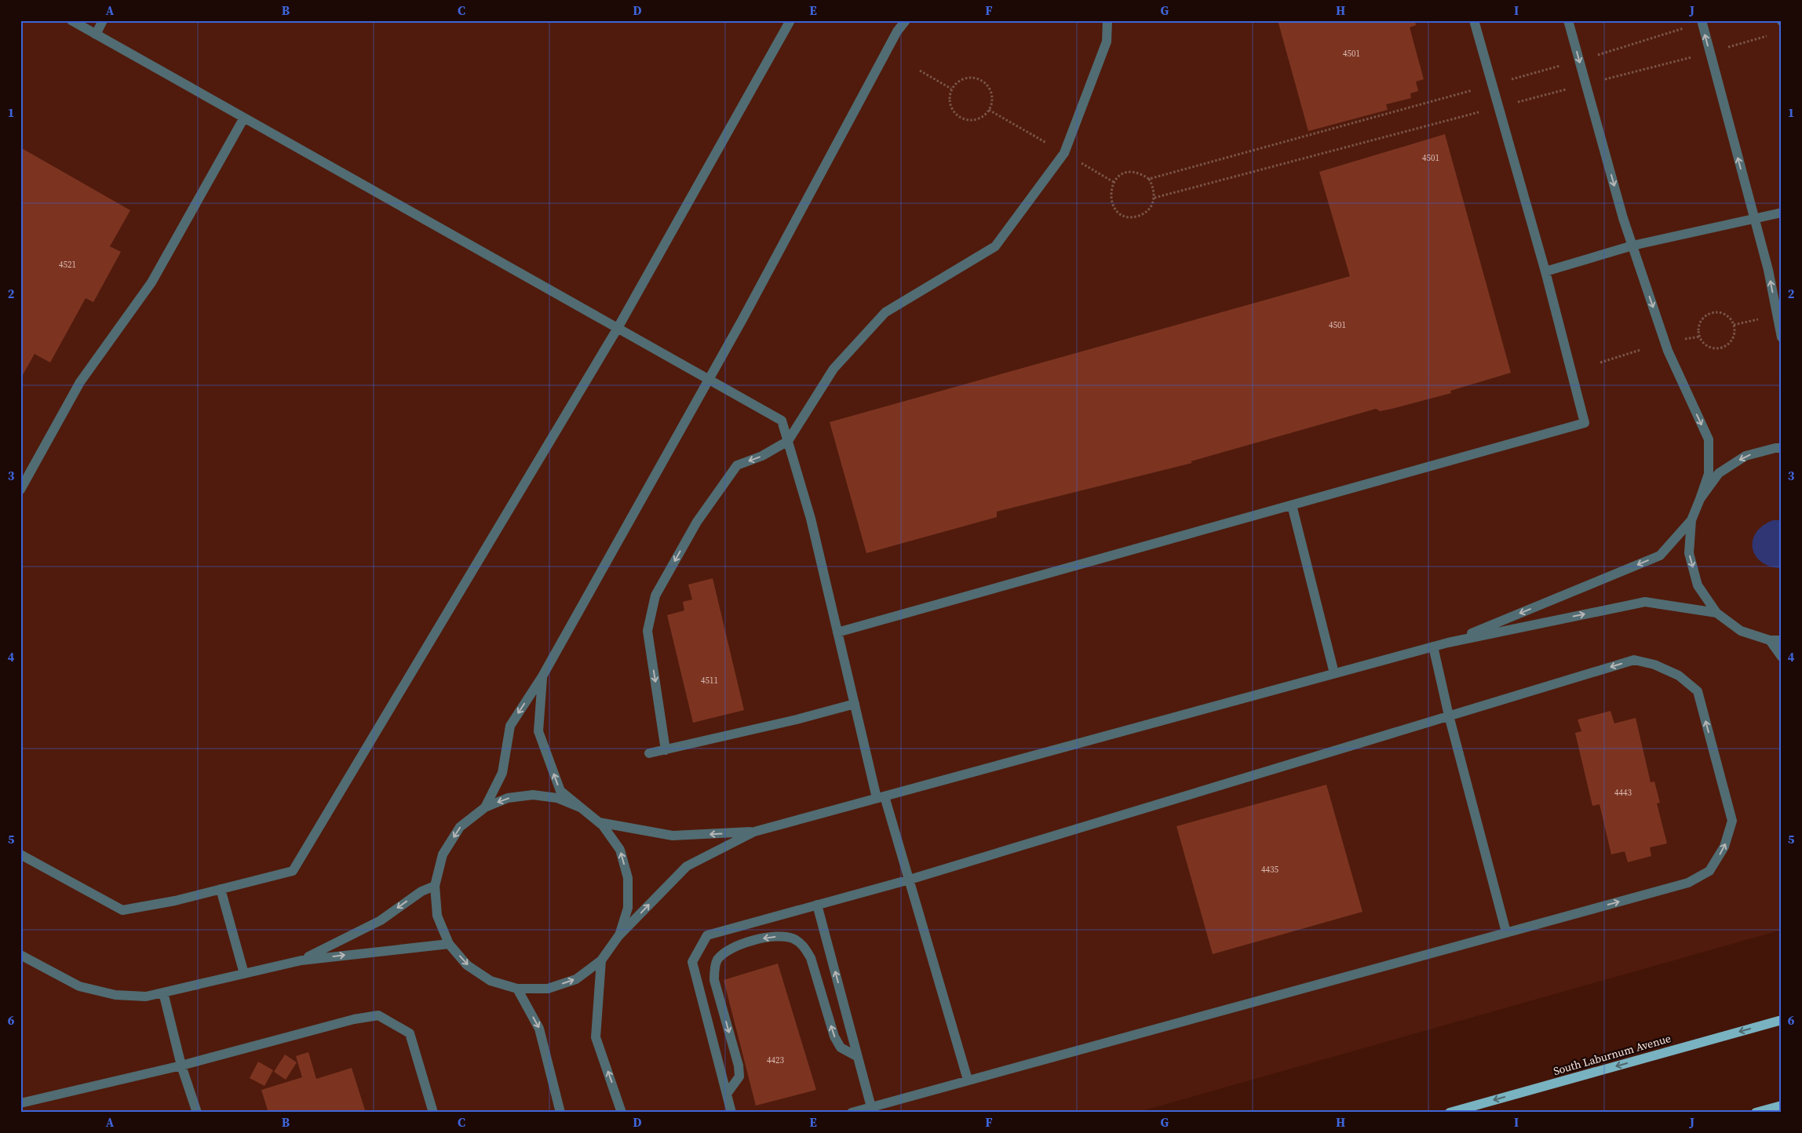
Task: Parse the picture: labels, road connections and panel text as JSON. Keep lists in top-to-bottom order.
{
  "streets": {
    "main road": ["South Laburnum Avenue"]
  },
  "one_way": ["South Laburnum Avenue"],
  "house_numbers": [
    "4501",
    "4501",
    "4521",
    "4501",
    "4511",
    "4443",
    "4435",
    "4423"
  ],
  "grid": {
    "columns": [
      "A",
      "B",
      "C",
      "D",
      "E",
      "F",
      "G",
      "H",
      "I",
      "J"
    ],
    "rows": [
      "1",
      "2",
      "3",
      "4",
      "5",
      "6"
    ]
  }
}
